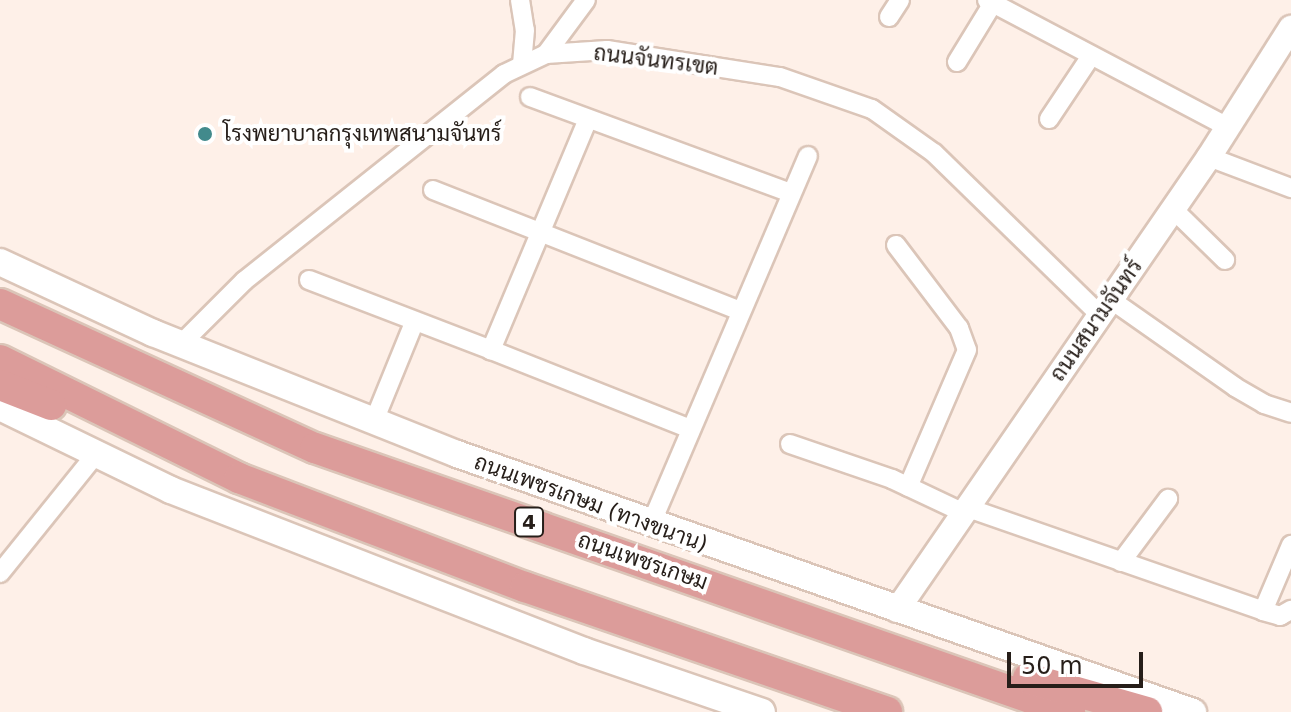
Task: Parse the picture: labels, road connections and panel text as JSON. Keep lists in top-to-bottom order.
{
  "streets": {
    "highway": ["4", "ถนนเพชรเกษม"],
    "main road": ["ถนนเพชรเกษม (ทางขนาน)"],
    "street": ["ถนนจันทรเขต", "ถนนสนามจันทร์"]
  },
  "crossings": [
    ["ถนนจันทรเขต", "ถนนสนามจันทร์"],
    ["ถนนจันทรเขต", "ถนนเพชรเกษม (ทางขนาน)"],
    ["ถนนสนามจันทร์", "ถนนเพชรเกษม (ทางขนาน)"]
  ],
  "places": ["โรงพยาบาลกรุงเทพสนามจันทร์"],
  "scale_bar": "50 m"
}
